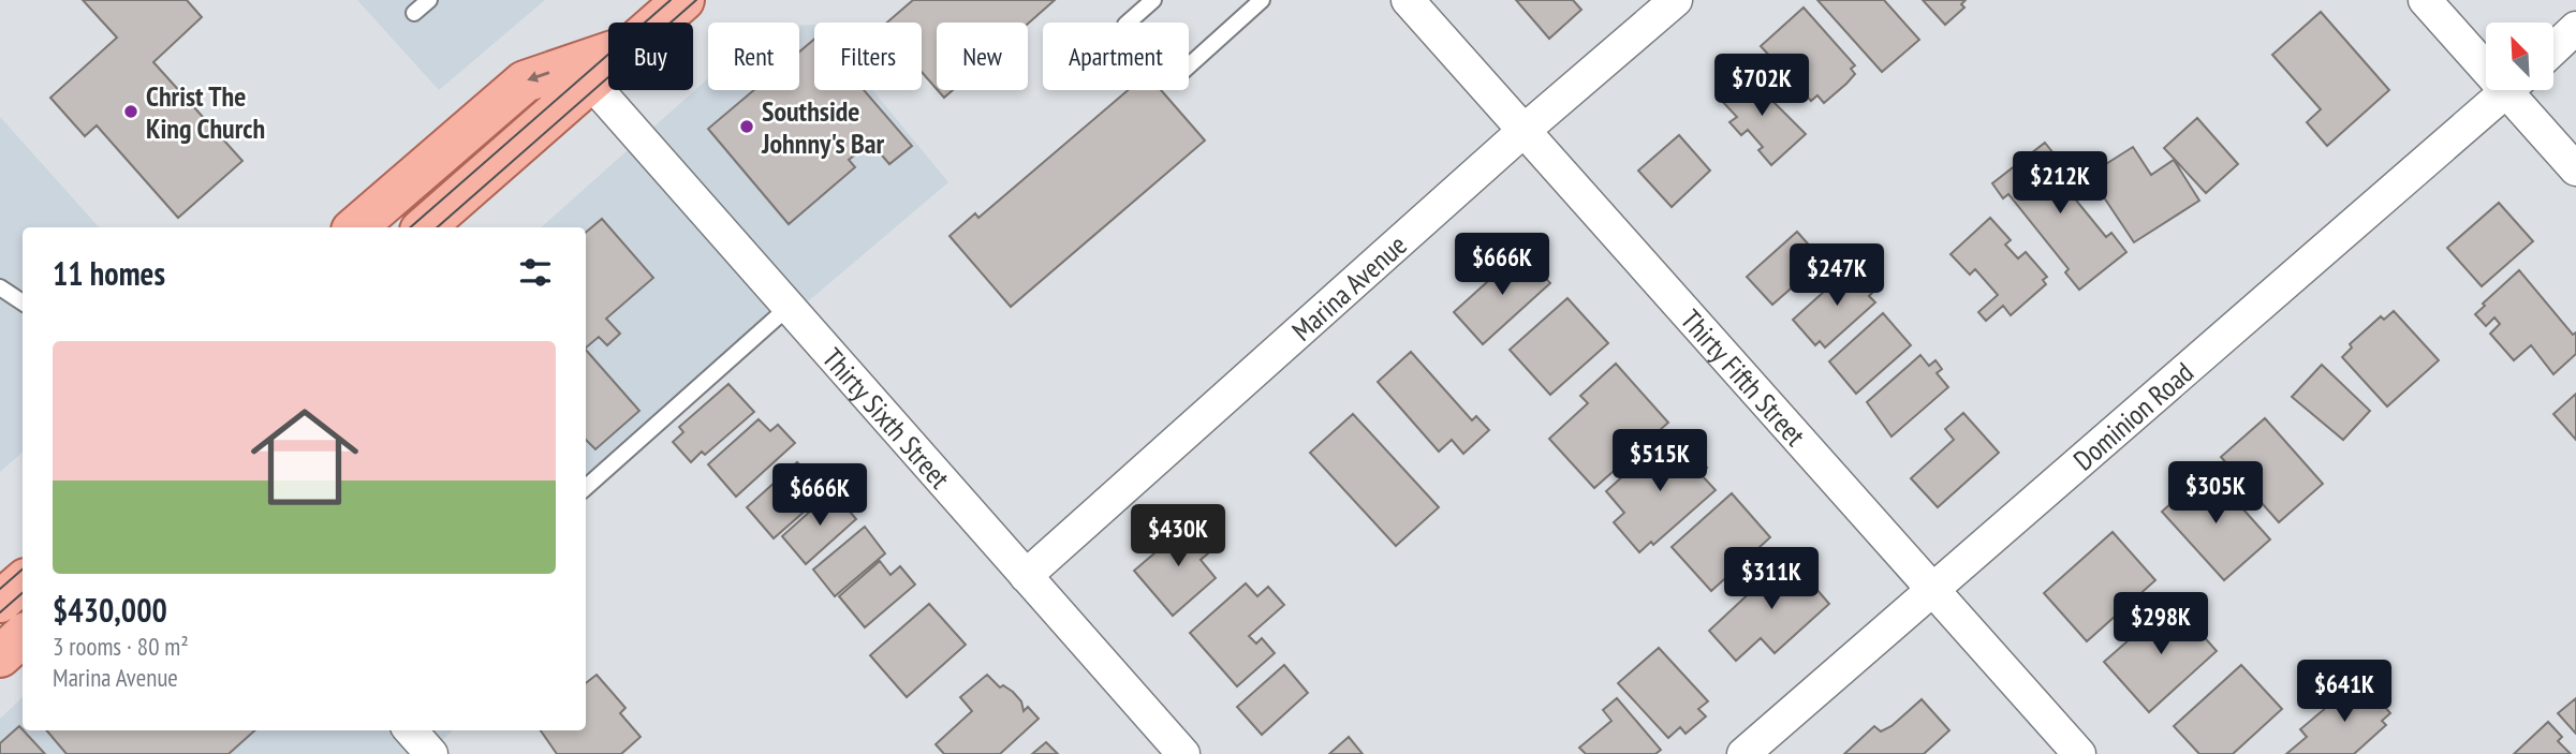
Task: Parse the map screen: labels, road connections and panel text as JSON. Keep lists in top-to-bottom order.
{
  "streets": {
    "street": [
      "Marina Avenue",
      "Thirty Fifth Street",
      "Dominion Road",
      "Thirty Sixth Street"
    ]
  },
  "crossings": [
    ["Marina Avenue", "Thirty Fifth Street"],
    ["Marina Avenue", "Thirty Sixth Street"],
    ["Thirty Fifth Street", "Dominion Road"]
  ],
  "places": ["Christ The King Church", "Southside Johnny's Bar"],
  "north": "top left",
  "page": {
    "chip": [
      "Buy",
      "Rent",
      "Filters",
      "New",
      "Apartment"
    ],
    "price": [
      "$702K",
      "$212K",
      "$666K",
      "$247K",
      "$515K",
      "$305K",
      "$666K",
      "$430K",
      "$311K",
      "$298K",
      "$641K"
    ],
    "heading": "11 homes",
    "list": [
      {
        "name": "$430,000",
        "note": "3 rooms · 80 m² · Marina Avenue"
      }
    ]
  }
}
